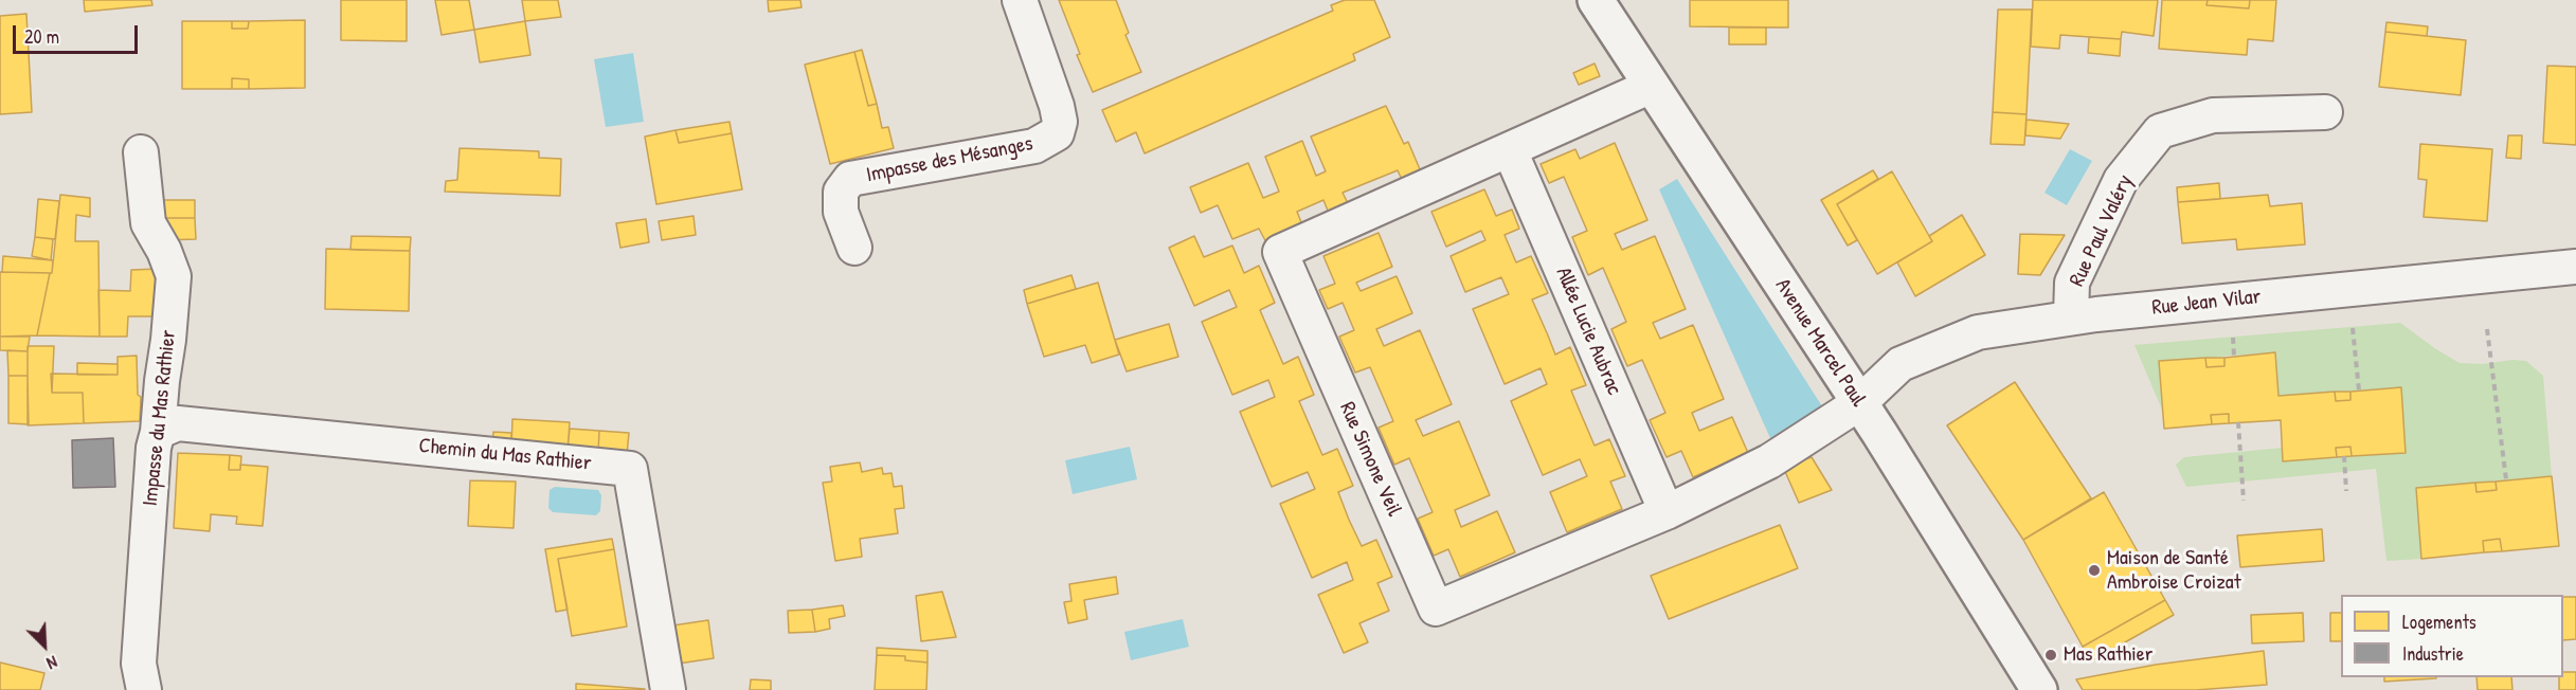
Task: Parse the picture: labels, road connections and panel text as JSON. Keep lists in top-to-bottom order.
{
  "streets": {
    "main road": ["Avenue Marcel Paul"],
    "street": [
      "Impasse des Mésanges",
      "Rue Paul Valéry",
      "Rue Jean Vilar",
      "Allée Lucie Aubrac",
      "Impasse du Mas Rathier",
      "Chemin du Mas Rathier",
      "Rue Simone Veil"
    ]
  },
  "crossings": [
    ["Rue Paul Valéry", "Rue Jean Vilar"],
    ["Rue Jean Vilar", "Avenue Marcel Paul"],
    ["Rue Jean Vilar", "Rue Simone Veil"],
    ["Allée Lucie Aubrac", "Rue Simone Veil"],
    ["Avenue Marcel Paul", "Rue Simone Veil"],
    ["Impasse du Mas Rathier", "Chemin du Mas Rathier"]
  ],
  "places": ["Maison de Santé Ambroise Croizat", "Mas Rathier"],
  "legend": ["Logements", "Industrie"],
  "scale_bar": "20 m",
  "north": "bottom right"
}
